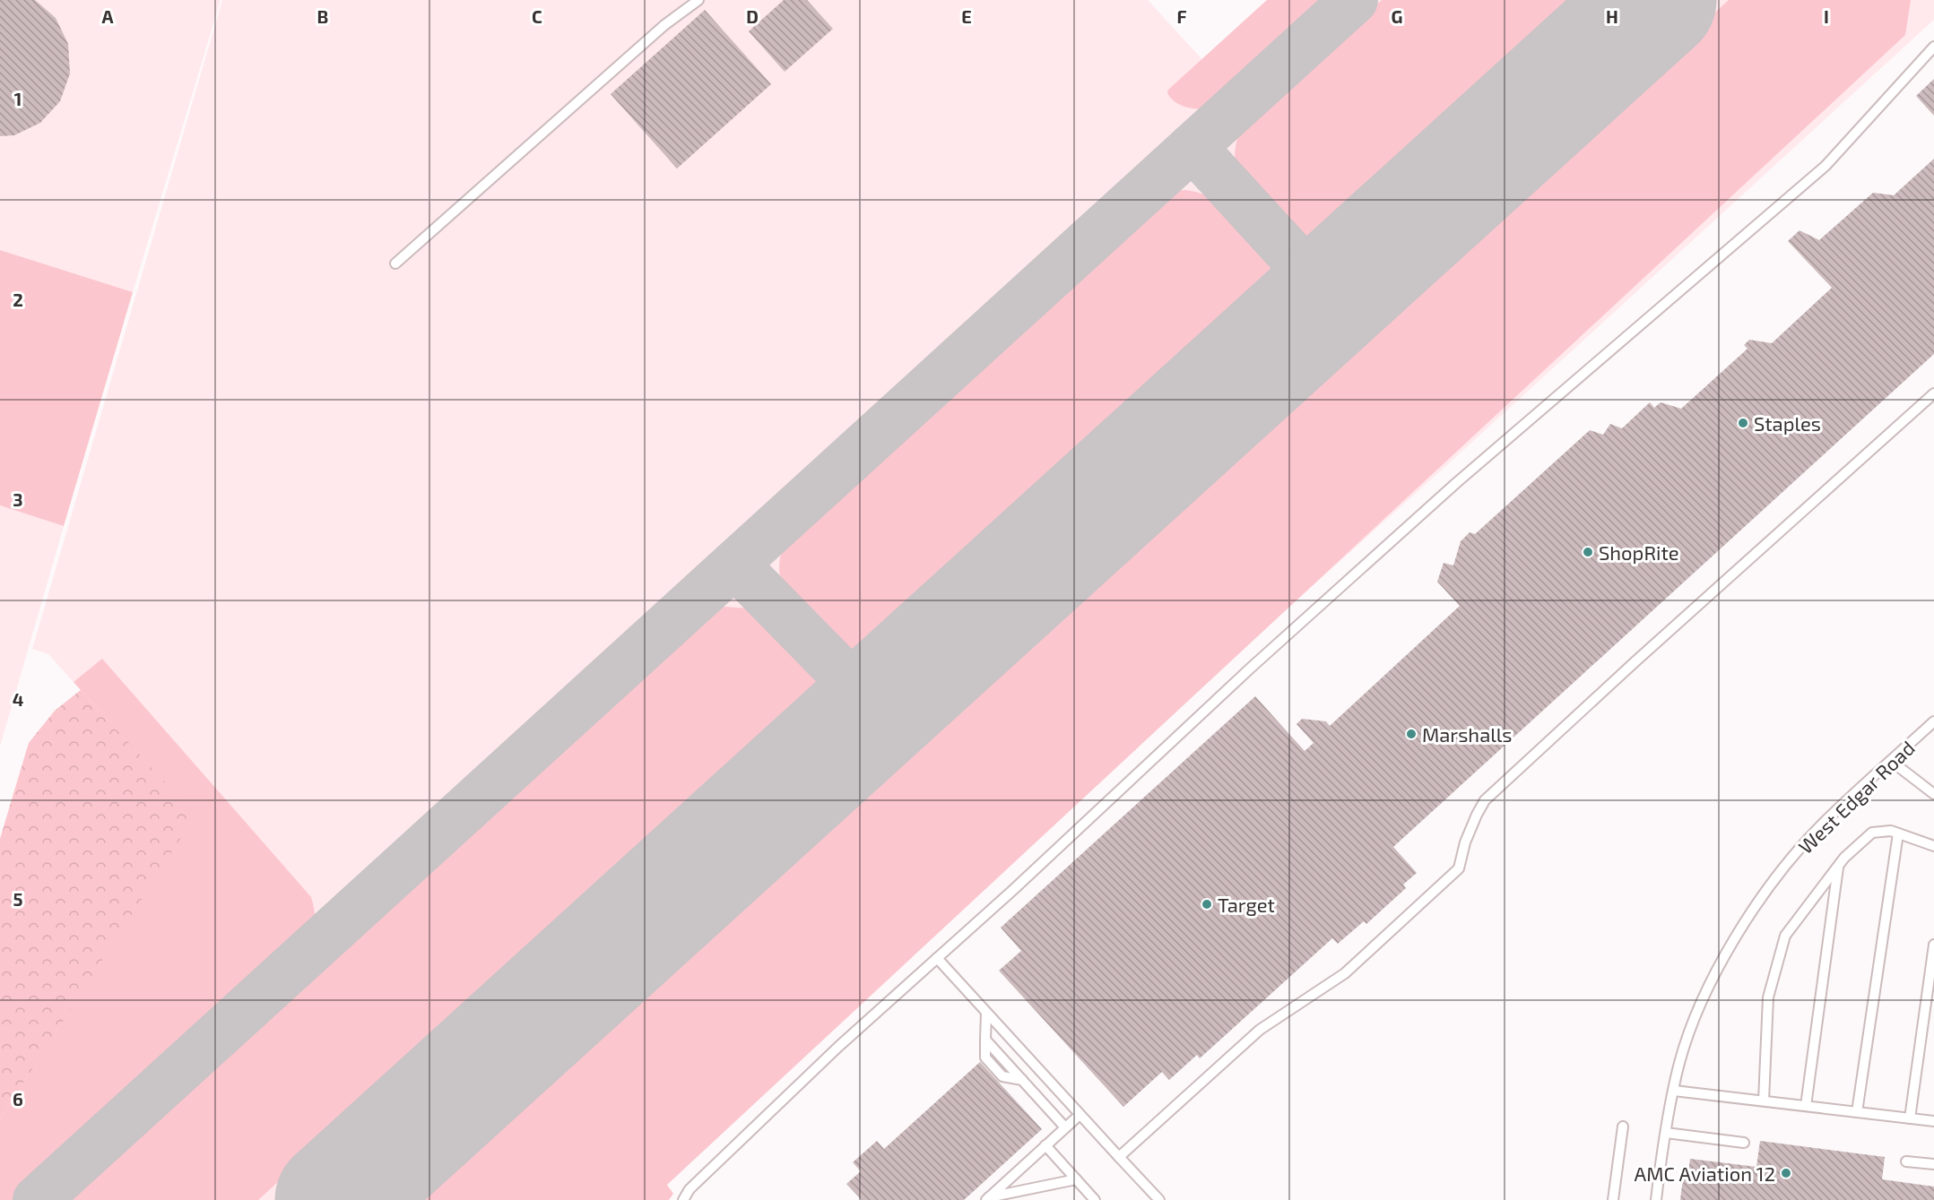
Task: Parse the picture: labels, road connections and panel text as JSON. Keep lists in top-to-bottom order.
{
  "streets": {
    "lane": ["West Edgar Road"]
  },
  "places": [
    "Staples",
    "ShopRite",
    "Marshalls",
    "Target",
    "AMC Aviation 12"
  ],
  "grid": {
    "columns": [
      "A",
      "B",
      "C",
      "D",
      "E",
      "F",
      "G",
      "H",
      "I"
    ],
    "rows": [
      "1",
      "2",
      "3",
      "4",
      "5",
      "6"
    ]
  }
}
